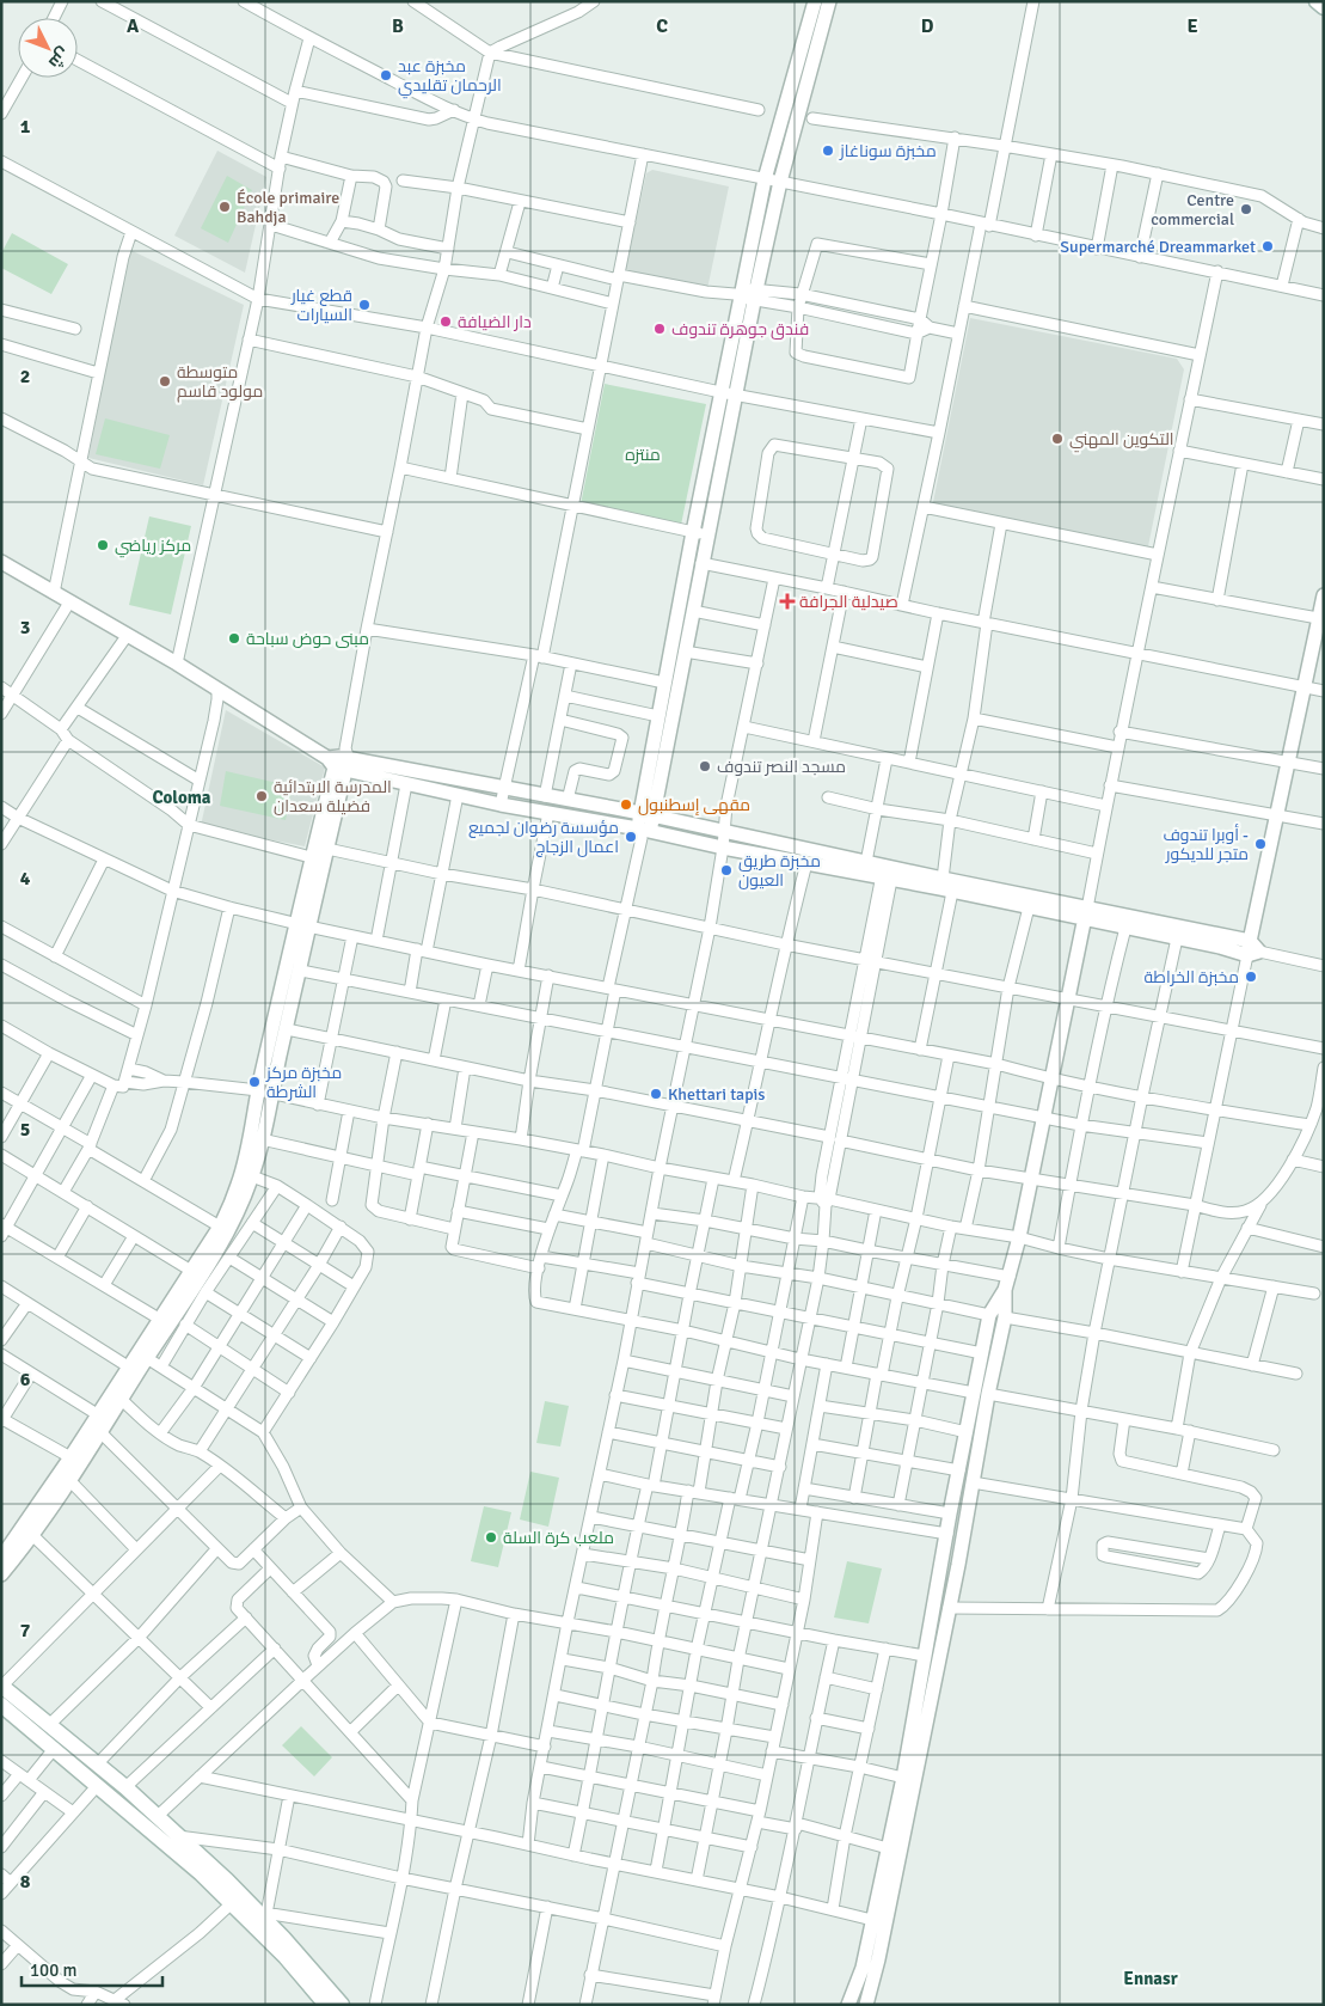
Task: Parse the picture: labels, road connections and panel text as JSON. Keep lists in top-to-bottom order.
{
  "districts": ["Coloma", "Ennasr"],
  "parks": ["منتزه"],
  "places": {
    "other": [
      "مخبزة عبد الرحمان تقليدي",
      "مخبزة سوناغاز",
      "École primaire Bahdja",
      "Centre commercial",
      "Supermarché Dreammarket",
      "قطع غيار السيارات",
      "دار الضيافة",
      "فندق جوهرة تندوف",
      "متوسطة مولود قاسم",
      "التكوين المهني",
      "مركز رياضي",
      "مبنى حوض سباحة",
      "مسجد النصر تندوف",
      "المدرسة الابتدائية فضيلة سعدان",
      "مقهى إسطنبول",
      "مؤسسة رضوان لجميع اعمال الزجاج",
      "أوبرا تندوف - متجر للديكور",
      "مخبزة طريق العيون",
      "مخبزة الخراطة",
      "مخبزة مركز الشرطة",
      "Khettari tapis",
      "ملعب كرة السلة"
    ],
    "health": ["صيدلية الجرافة"]
  },
  "scale_bar": "100 m",
  "north": "bottom right",
  "grid": {
    "columns": [
      "A",
      "B",
      "C",
      "D",
      "E"
    ],
    "rows": [
      "1",
      "2",
      "3",
      "4",
      "5",
      "6",
      "7",
      "8"
    ]
  }
}
